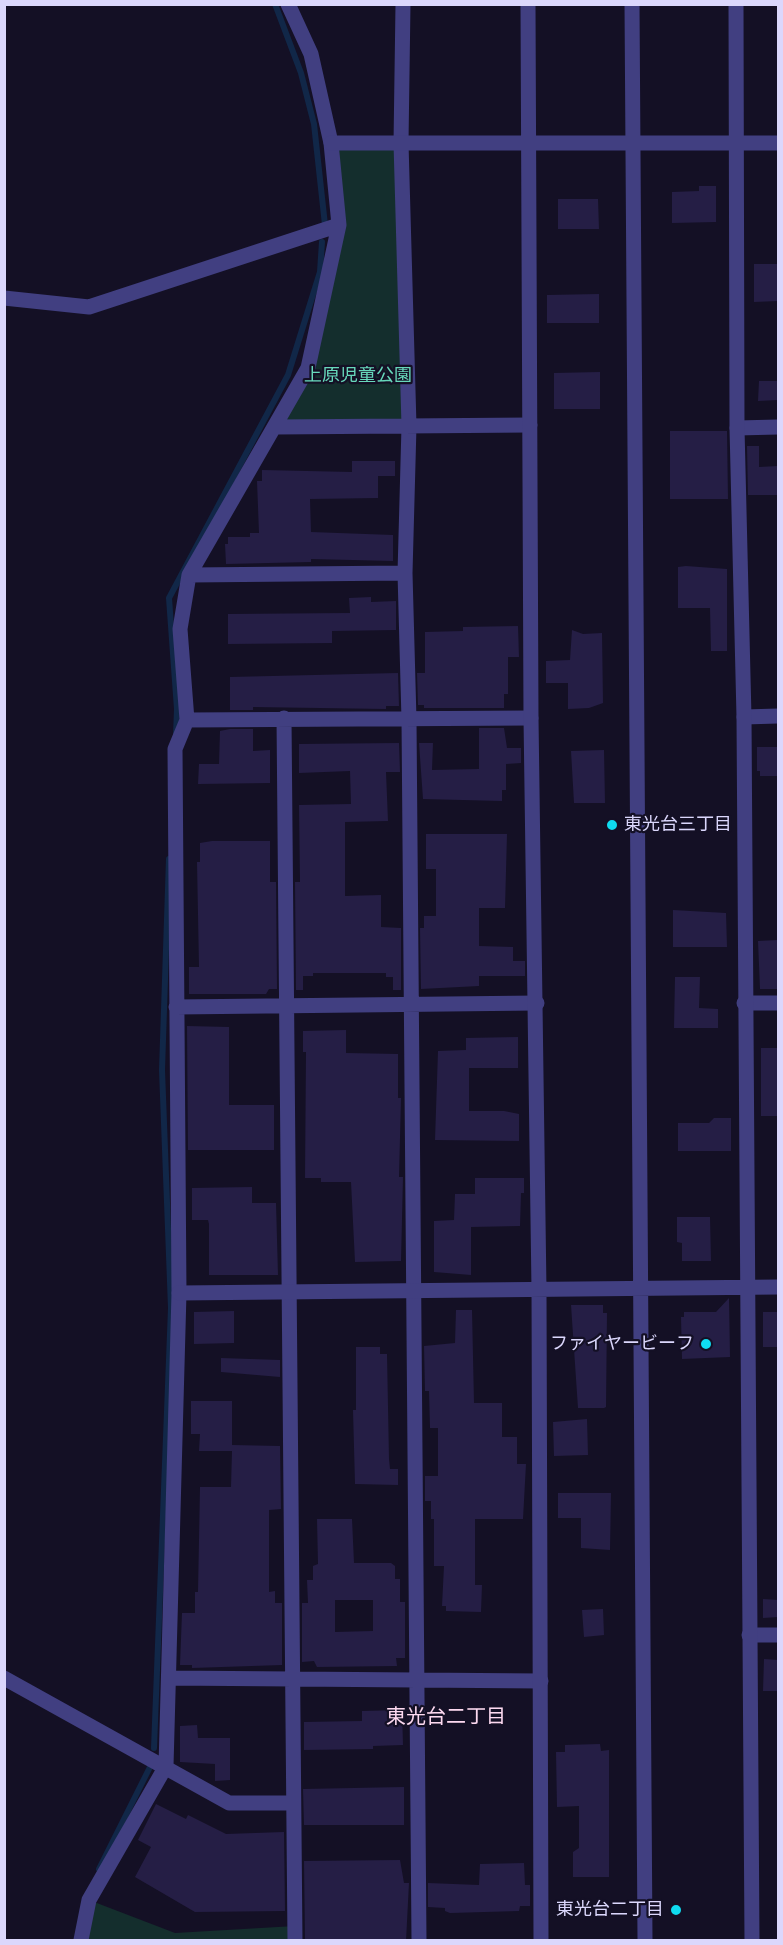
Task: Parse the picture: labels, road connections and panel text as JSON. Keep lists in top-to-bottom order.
{
  "districts": ["東光台二丁目"],
  "parks": ["上原児童公園"],
  "places": ["東光台三丁目", "ファイヤービーフ", "東光台二丁目"]
}
